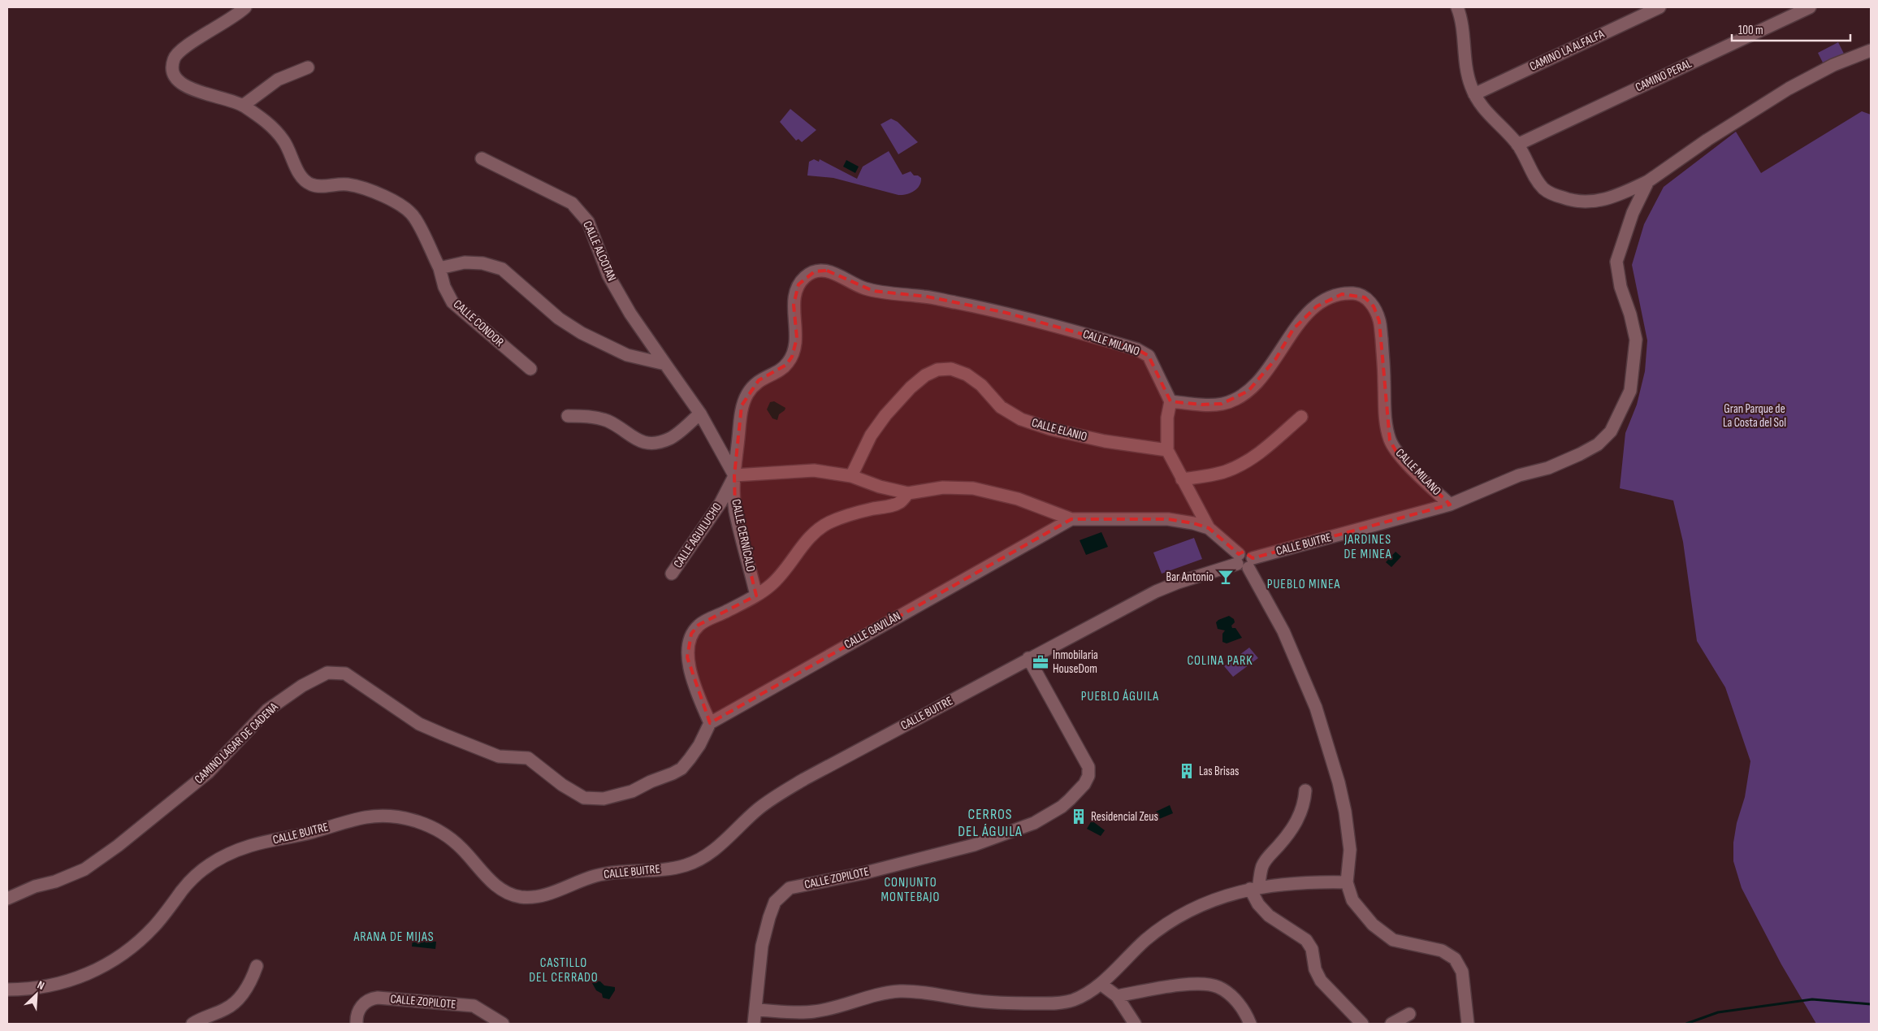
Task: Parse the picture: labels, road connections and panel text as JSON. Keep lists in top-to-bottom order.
{
  "streets": {
    "street": [
      "CAMINO LA ALFALFA",
      "CAMINO PERAL",
      "CALLE ALCOTAN",
      "CALLE CONDOR",
      "CALLE MILANO",
      "CALLE ELANIO",
      "CALLE AGUILUCHO",
      "CALLE CERNÍCALO",
      "CALLE BUITRE",
      "CALLE GAVILÁN",
      "CAMINO LAGAR DE CADENA",
      "CALLE ZOPILOTE"
    ]
  },
  "crossings": [
    ["CALLE ALCOTAN", "CALLE MILANO"],
    ["CALLE ALCOTAN", "CALLE AGUILUCHO"],
    ["CALLE ALCOTAN", "CALLE CERNÍCALO"],
    ["CALLE MILANO", "CALLE AGUILUCHO"],
    ["CALLE MILANO", "CALLE CERNÍCALO"],
    ["CALLE MILANO", "CALLE BUITRE"],
    ["CALLE AGUILUCHO", "CALLE CERNÍCALO"],
    ["CALLE BUITRE", "CALLE ZOPILOTE"],
    ["CALLE GAVILÁN", "CAMINO LAGAR DE CADENA"]
  ],
  "districts": [
    "JARDINES DE MINEA",
    "PUEBLO MINEA",
    "COLINA PARK",
    "PUEBLO ÁGUILA",
    "CERROS DEL ÁGUILA",
    "CONJUNTO MONTEBAJO",
    "ARANA DE MIJAS",
    "CASTILLO DEL CERRADO"
  ],
  "parks": ["Gran Parque de La Costa del Sol"],
  "places": {
    "bar": ["Bar Antonio"],
    "office": ["Inmobilaria HouseDom"],
    "building": ["Las Brisas", "Residencial Zeus"]
  },
  "scale_bar": "100 m",
  "north": "top right"
}
